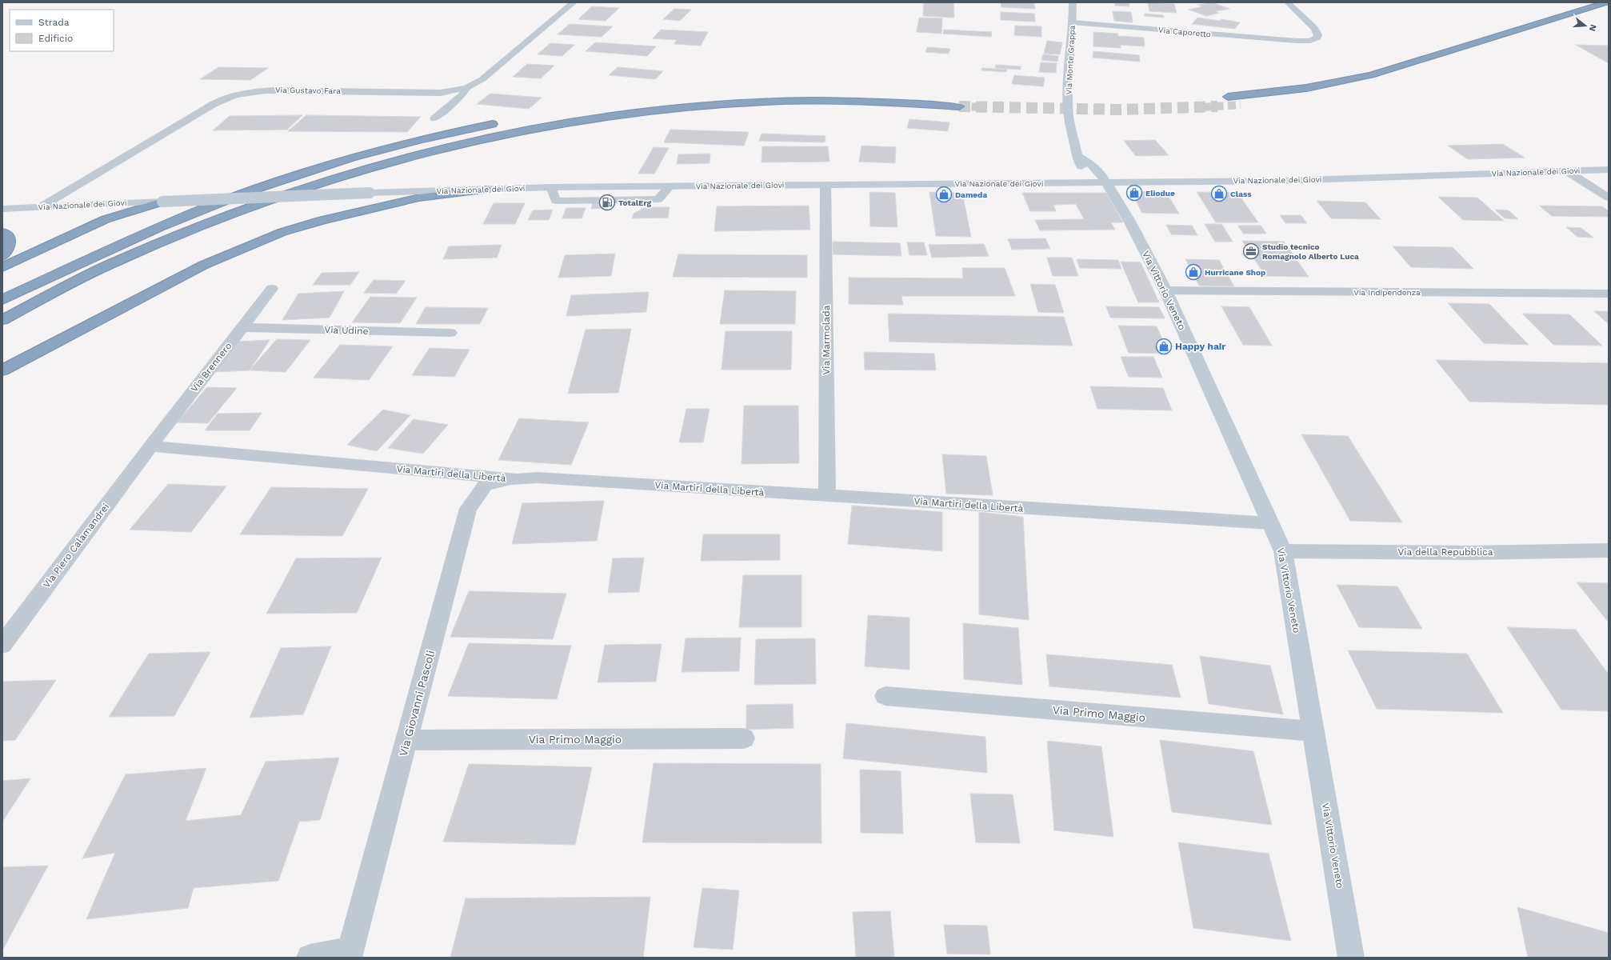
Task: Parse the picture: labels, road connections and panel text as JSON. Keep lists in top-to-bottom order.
{
  "streets": {
    "main road": ["Via Monte Grappa", "Via Nazionale dei Giovi", "Via Vittorio Veneto"],
    "street": [
      "Via Caporetto",
      "Via Gustavo Fara",
      "Via Indipendenza",
      "Via Udine",
      "Via Marmolada",
      "Via Brennero",
      "Via Martiri della Libertà",
      "Via Piero Calamandrei",
      "Via della Repubblica",
      "Via Giovanni Pascoli",
      "Via Primo Maggio"
    ]
  },
  "crossings": [
    ["Via Caporetto", "Via Monte Grappa"],
    ["Via Monte Grappa", "Via Nazionale dei Giovi"],
    ["Via Monte Grappa", "Via Vittorio Veneto"],
    ["Via Gustavo Fara", "Via Nazionale dei Giovi"],
    ["Via Nazionale dei Giovi", "Via Vittorio Veneto"],
    ["Via Nazionale dei Giovi", "Via Marmolada"],
    ["Via Vittorio Veneto", "Via Indipendenza"],
    ["Via Vittorio Veneto", "Via Martiri della Libertà"],
    ["Via Vittorio Veneto", "Via della Repubblica"],
    ["Via Vittorio Veneto", "Via Primo Maggio"],
    ["Via Udine", "Via Brennero"],
    ["Via Marmolada", "Via Martiri della Libertà"],
    ["Via Brennero", "Via Martiri della Libertà"],
    ["Via Brennero", "Via Piero Calamandrei"],
    ["Via Martiri della Libertà", "Via Piero Calamandrei"],
    ["Via Martiri della Libertà", "Via Giovanni Pascoli"],
    ["Via Giovanni Pascoli", "Via Primo Maggio"]
  ],
  "places": {
    "shop": [
      "Eliodue",
      "Class",
      "Dameda",
      "Hurricane Shop",
      "Happy hair"
    ],
    "fuel station": ["TotalErg"],
    "office": ["Studio tecnico Romagnolo Alberto Luca"]
  },
  "legend": ["Strada", "Edificio"],
  "north": "right"
}
